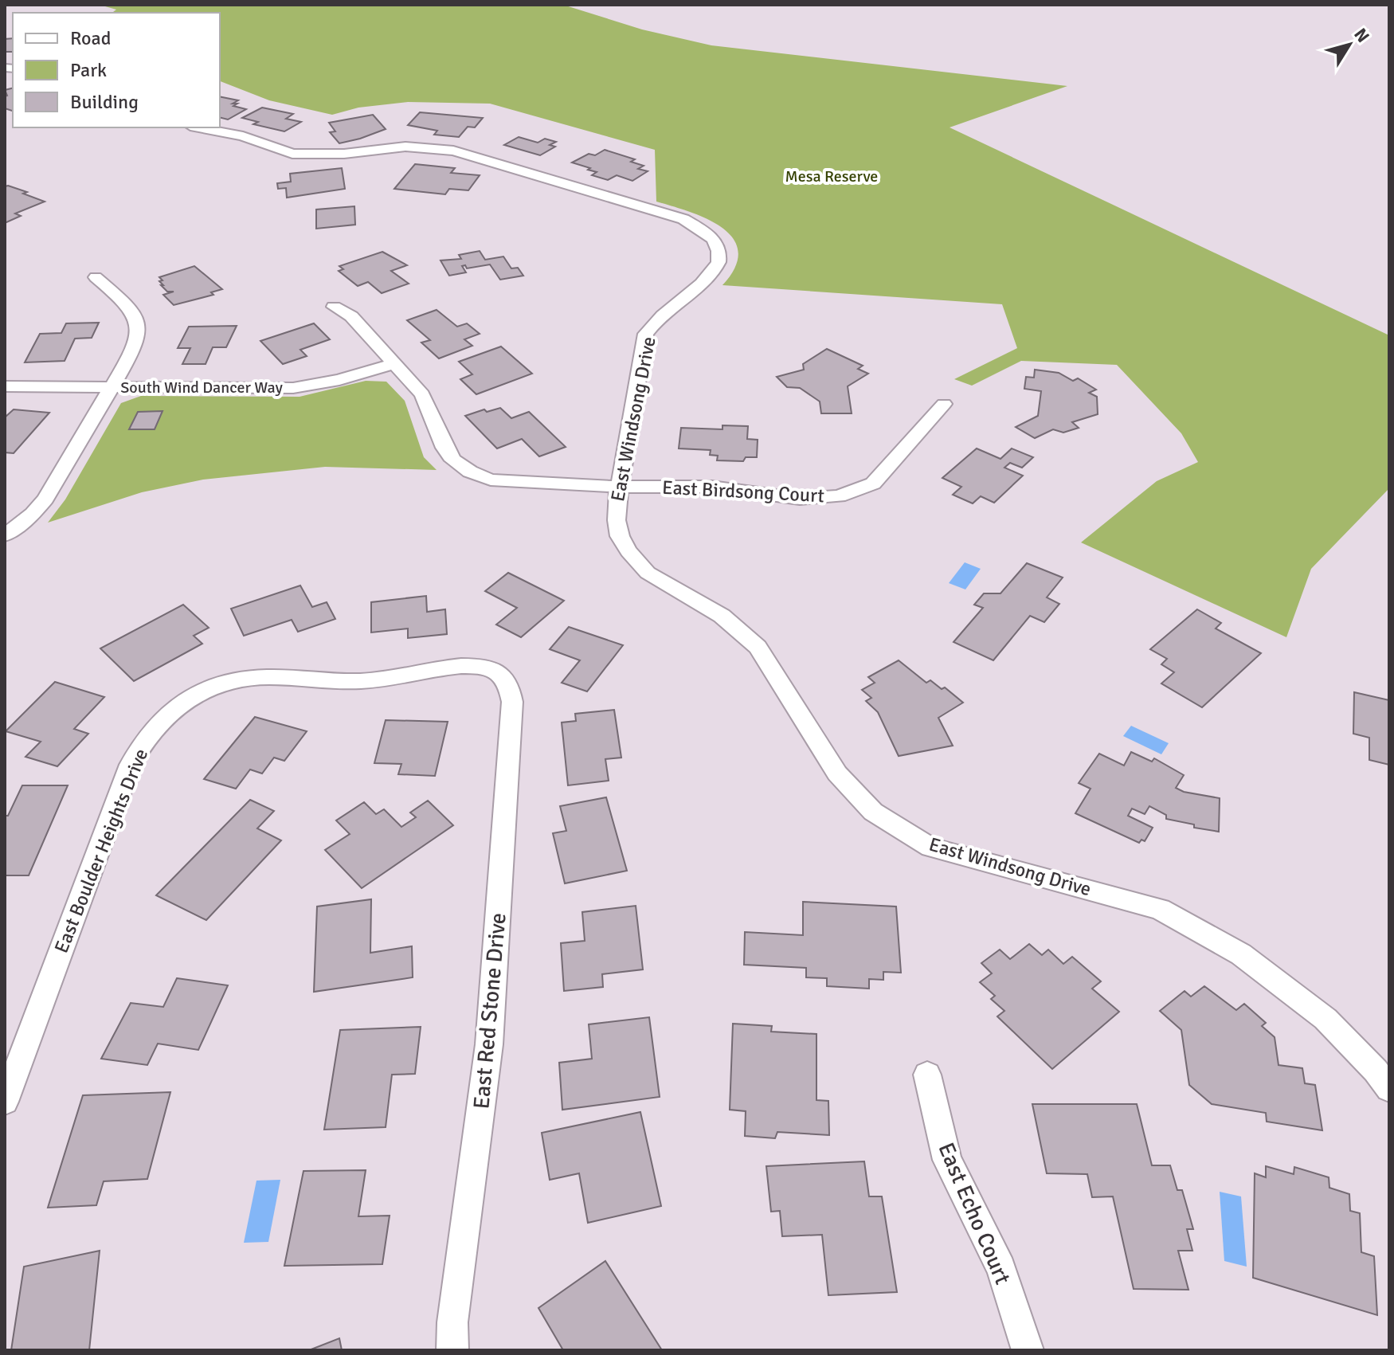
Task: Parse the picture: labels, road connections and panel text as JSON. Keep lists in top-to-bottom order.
{
  "streets": {
    "street": [
      "South Wind Dancer Way",
      "East Windsong Drive",
      "East Birdsong Court",
      "East Boulder Heights Drive",
      "East Red Stone Drive",
      "East Echo Court"
    ]
  },
  "crossings": [
    ["South Wind Dancer Way", "East Birdsong Court"],
    ["East Windsong Drive", "East Birdsong Court"],
    ["East Boulder Heights Drive", "East Red Stone Drive"]
  ],
  "parks": ["Mesa Reserve"],
  "legend": ["Road", "Park", "Building"],
  "north": "top right"
}
